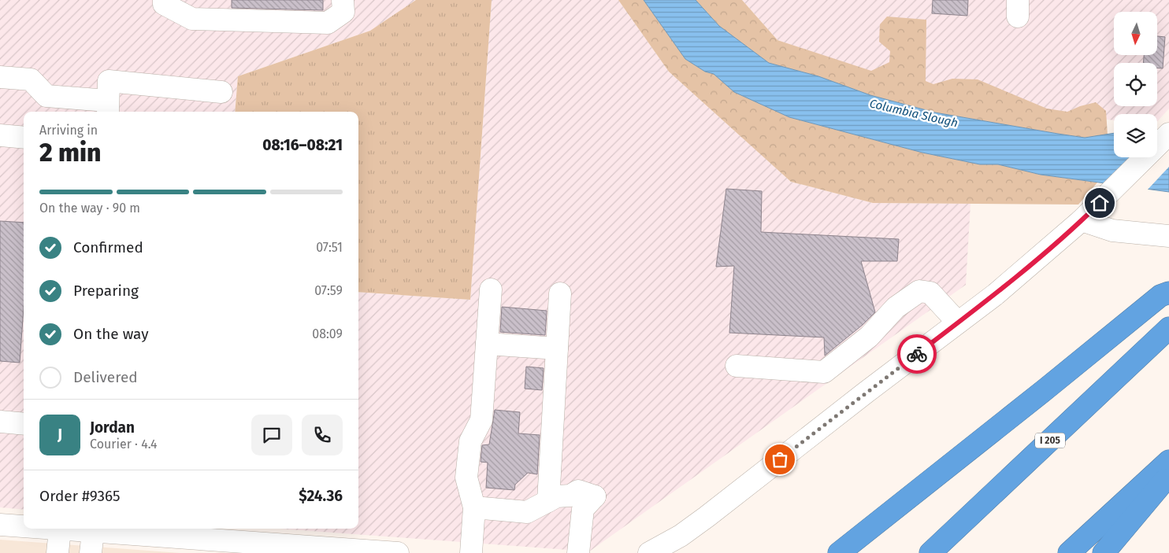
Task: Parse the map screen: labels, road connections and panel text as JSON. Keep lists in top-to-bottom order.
{
  "streets": {
    "highway": ["I 205"]
  },
  "water": ["Columbia Slough"],
  "north": "bottom",
  "page": {
    "heading": ["2 min", "Arriving in", "08:16–08:21"],
    "panel": [
      "Jordan",
      "Courier · 4.4",
      "Order #9365",
      "$24.36"
    ],
    "bar": "On the way · 90 m",
    "list": [
      ["Confirmed", "07:51"],
      ["Preparing", "07:59"],
      ["On the way", "08:09"],
      "Delivered"
    ],
    "round": "J"
  }
}
